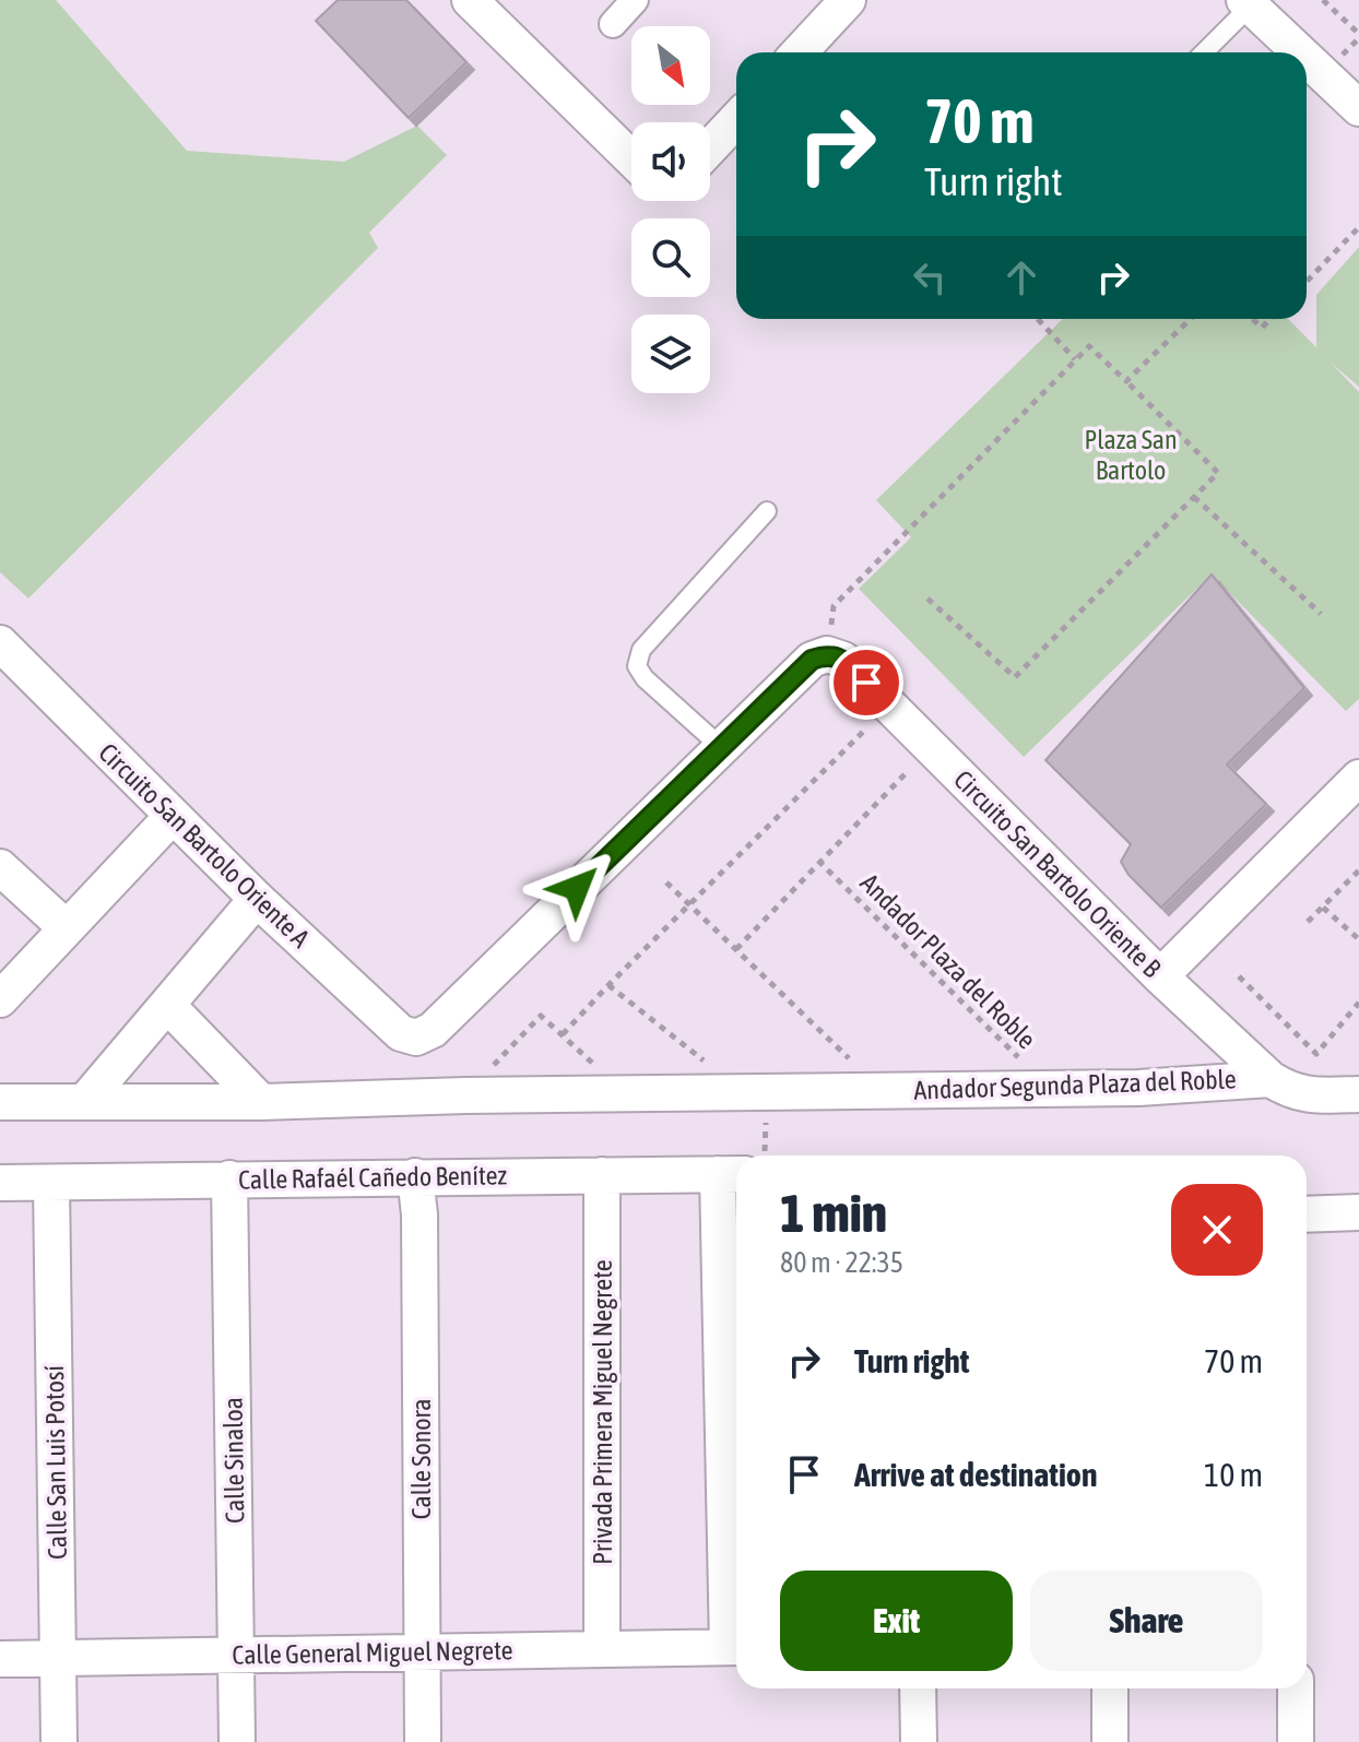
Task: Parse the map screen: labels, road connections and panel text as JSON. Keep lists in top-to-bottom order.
{
  "streets": {
    "street": [
      "Circuito San Bartolo Oriente A",
      "Circuito San Bartolo Oriente B",
      "Andador Segunda Plaza del Roble",
      "Calle Rafaél Cañedo Benítez",
      "Privada Primera Miguel Negrete",
      "Calle Sonora",
      "Calle Sinaloa",
      "Calle San Luis Potosí",
      "Calle General Miguel Negrete"
    ],
    "path": ["Andador Plaza del Roble"]
  },
  "crossings": [
    ["Circuito San Bartolo Oriente B", "Andador Segunda Plaza del Roble"],
    ["Andador Plaza del Roble", "Andador Segunda Plaza del Roble"],
    ["Calle Rafaél Cañedo Benítez", "Privada Primera Miguel Negrete"],
    ["Calle Rafaél Cañedo Benítez", "Calle Sonora"],
    ["Calle Rafaél Cañedo Benítez", "Calle Sinaloa"],
    ["Calle Rafaél Cañedo Benítez", "Calle San Luis Potosí"],
    ["Privada Primera Miguel Negrete", "Calle General Miguel Negrete"],
    ["Calle Sonora", "Calle General Miguel Negrete"],
    ["Calle Sinaloa", "Calle General Miguel Negrete"],
    ["Calle San Luis Potosí", "Calle General Miguel Negrete"]
  ],
  "parks": ["Plaza San Bartolo"],
  "north": "bottom right",
  "page": {
    "turn": ["70 m", "Turn right"],
    "heading": ["1 min", "80 m · 22:35"],
    "list": [
      {
        "name": "Turn right",
        "value": "70 m"
      },
      {
        "name": "Arrive at destination",
        "value": "10 m"
      }
    ],
    "buttons": ["Exit", "Share"]
  }
}
